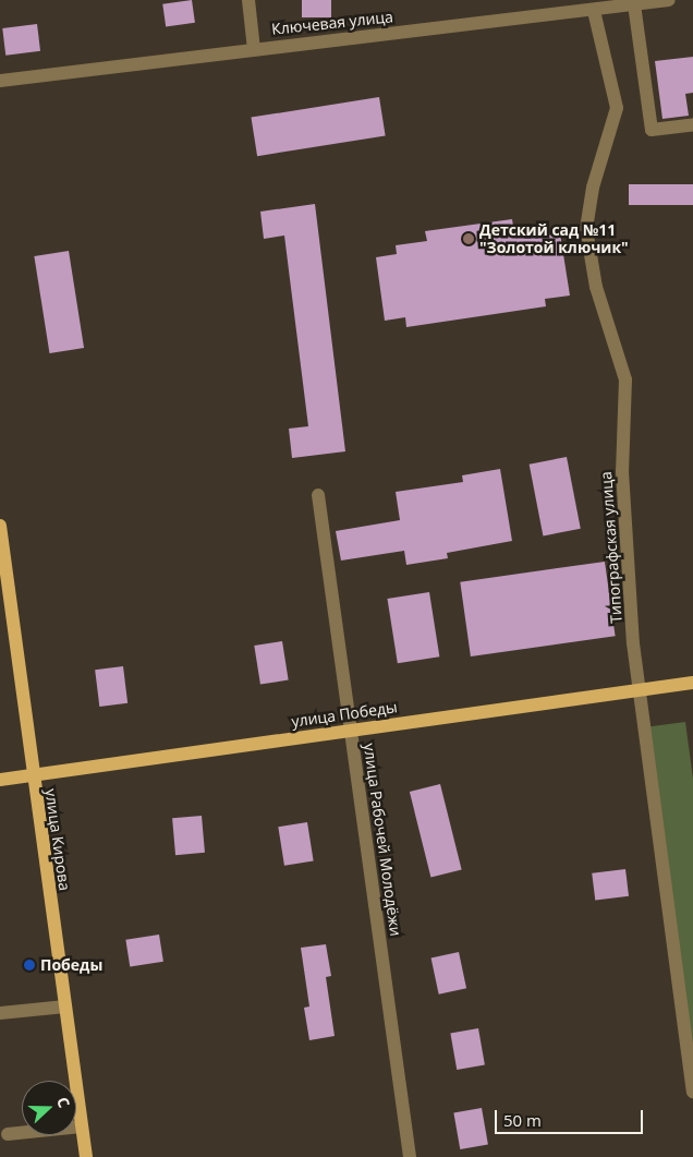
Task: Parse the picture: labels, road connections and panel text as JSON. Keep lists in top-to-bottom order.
{
  "streets": {
    "main road": ["улица Победы", "улица Кирова"],
    "street": ["Ключевая улица", "Типографская улица", "улица Рабочей Молодёжи"]
  },
  "crossings": [
    ["Ключевая улица", "Типографская улица"],
    ["Типографская улица", "улица Победы"],
    ["улица Победы", "улица Кирова"],
    ["улица Победы", "улица Рабочей Молодёжи"]
  ],
  "places": ["Детский сад №11 \"Золотой ключик\"", "Победы"],
  "scale_bar": "50 m",
  "north": "right"
}
